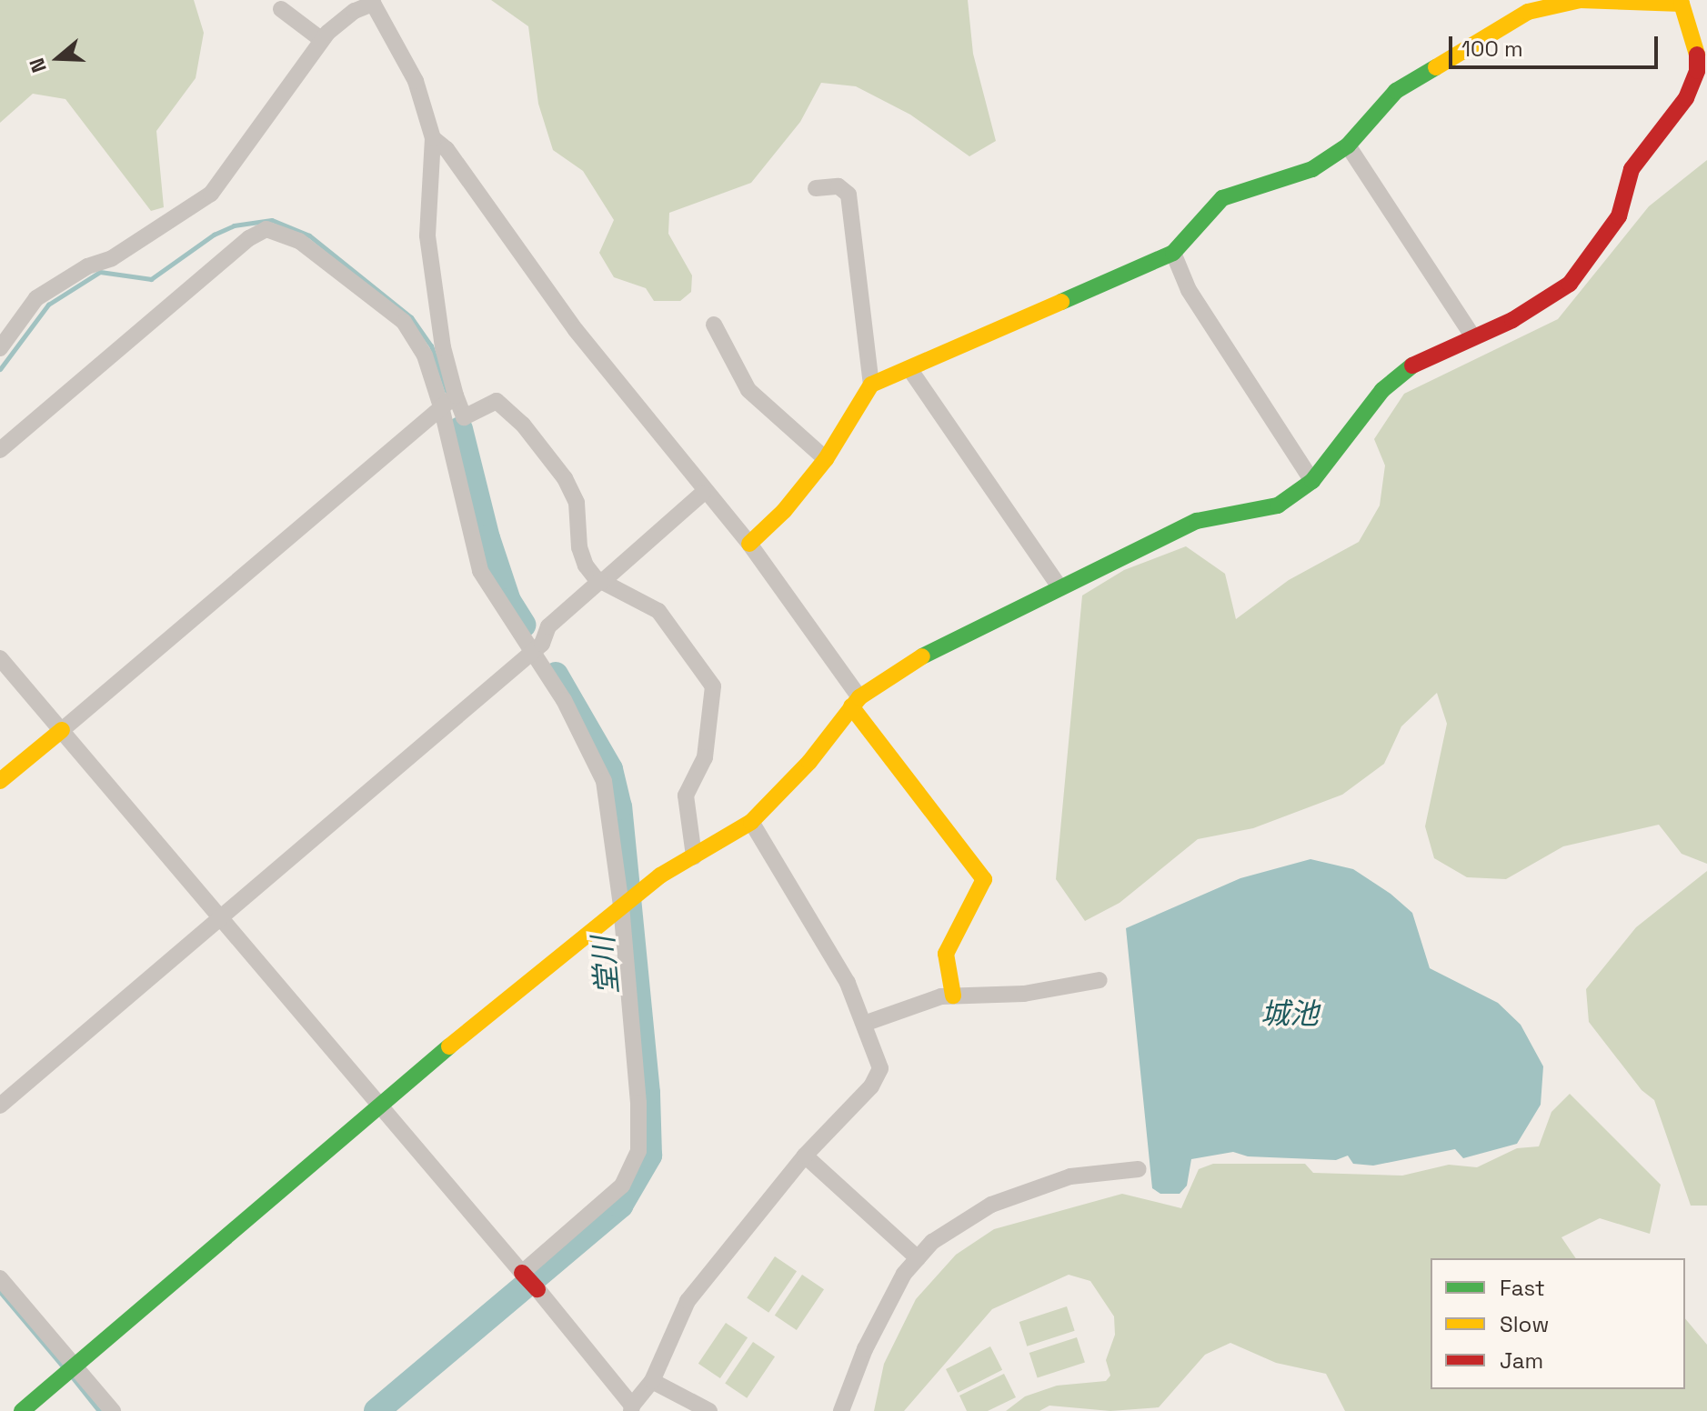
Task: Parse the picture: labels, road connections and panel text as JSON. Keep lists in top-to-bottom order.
{
  "water": ["堂川", "城池"],
  "legend": ["Fast", "Slow", "Jam"],
  "scale_bar": "100 m",
  "north": "left"
}
